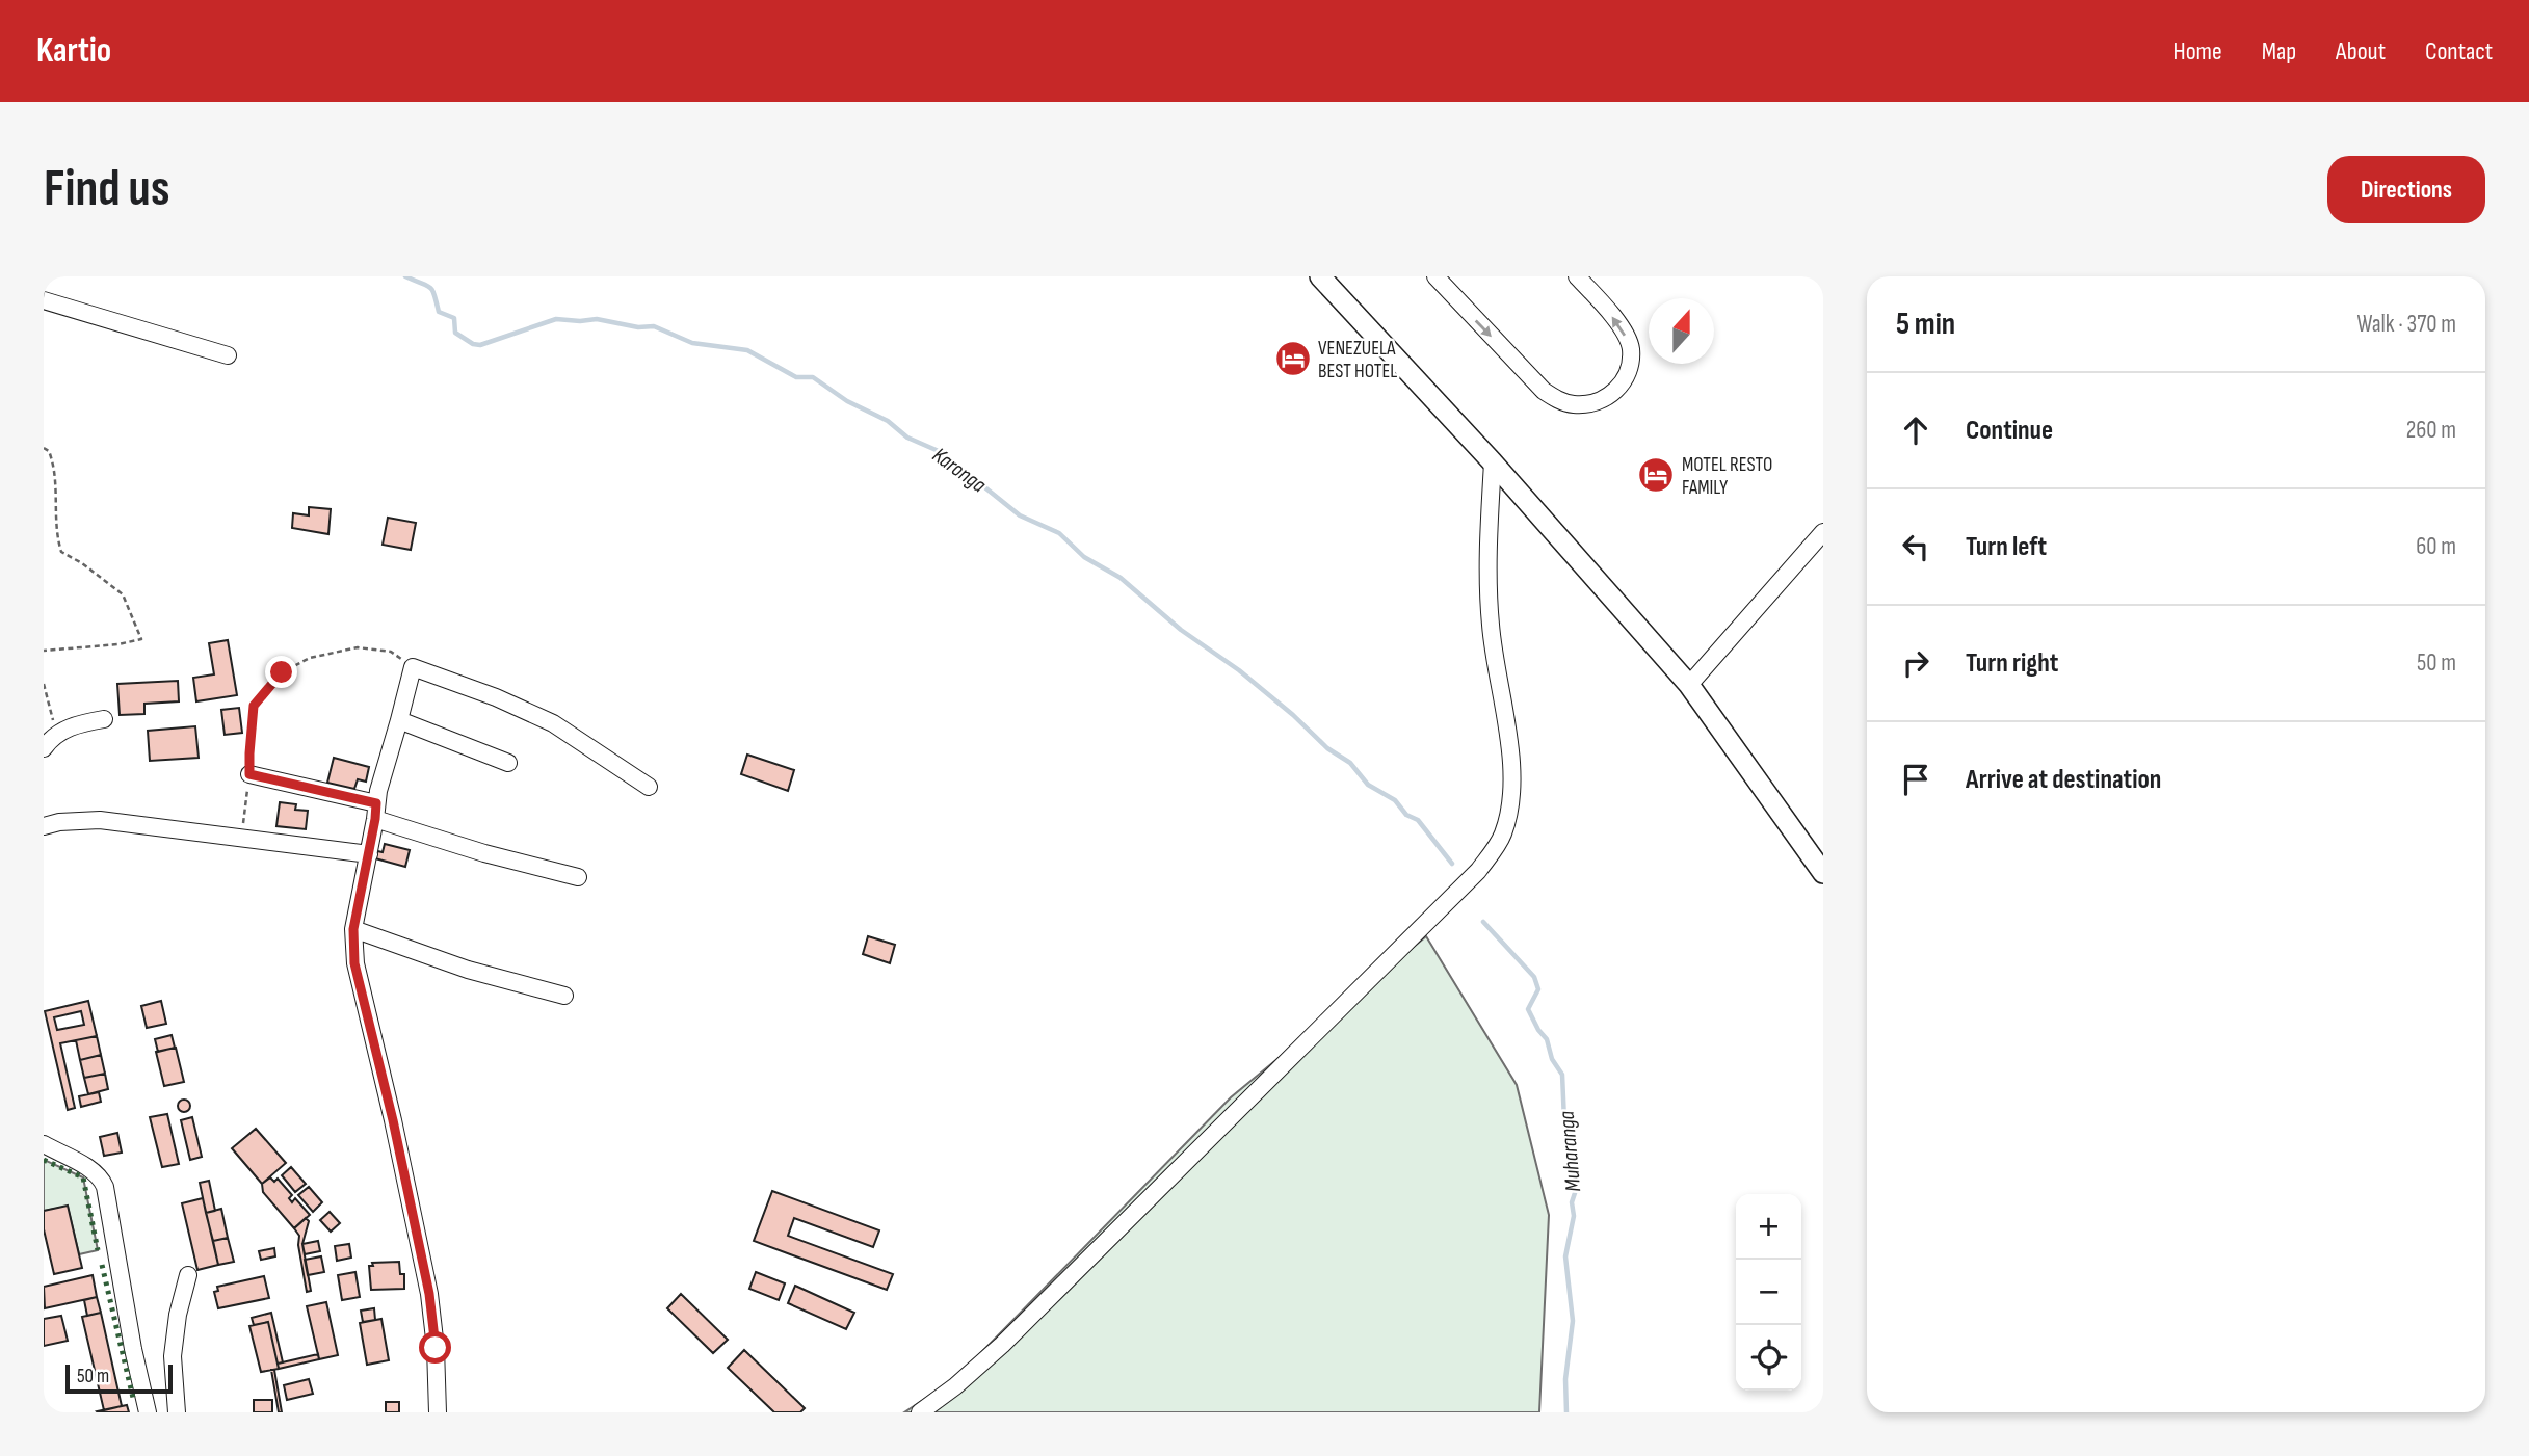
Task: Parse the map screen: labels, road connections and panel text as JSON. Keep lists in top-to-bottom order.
{
  "water": ["Karonga", "Muharanga"],
  "places": {
    "hotel": ["VENEZUELA BEST HOTEL", "MOTEL RESTO FAMILY"]
  },
  "scale_bar": "50 m",
  "north": "top",
  "page": {
    "header": "Kartio",
    "nav": [
      "Home",
      "Map",
      "About",
      "Contact"
    ],
    "buttons": "Directions",
    "title": "Find us",
    "heading": ["5 min", "Walk · 370 m"],
    "list": [
      ["Continue", "260 m"],
      ["Turn left", "60 m"],
      ["Turn right", "50 m"],
      "Arrive at destination"
    ],
    "map_buttons": ["+", "−"],
    "scale": "50 m"
  }
}
